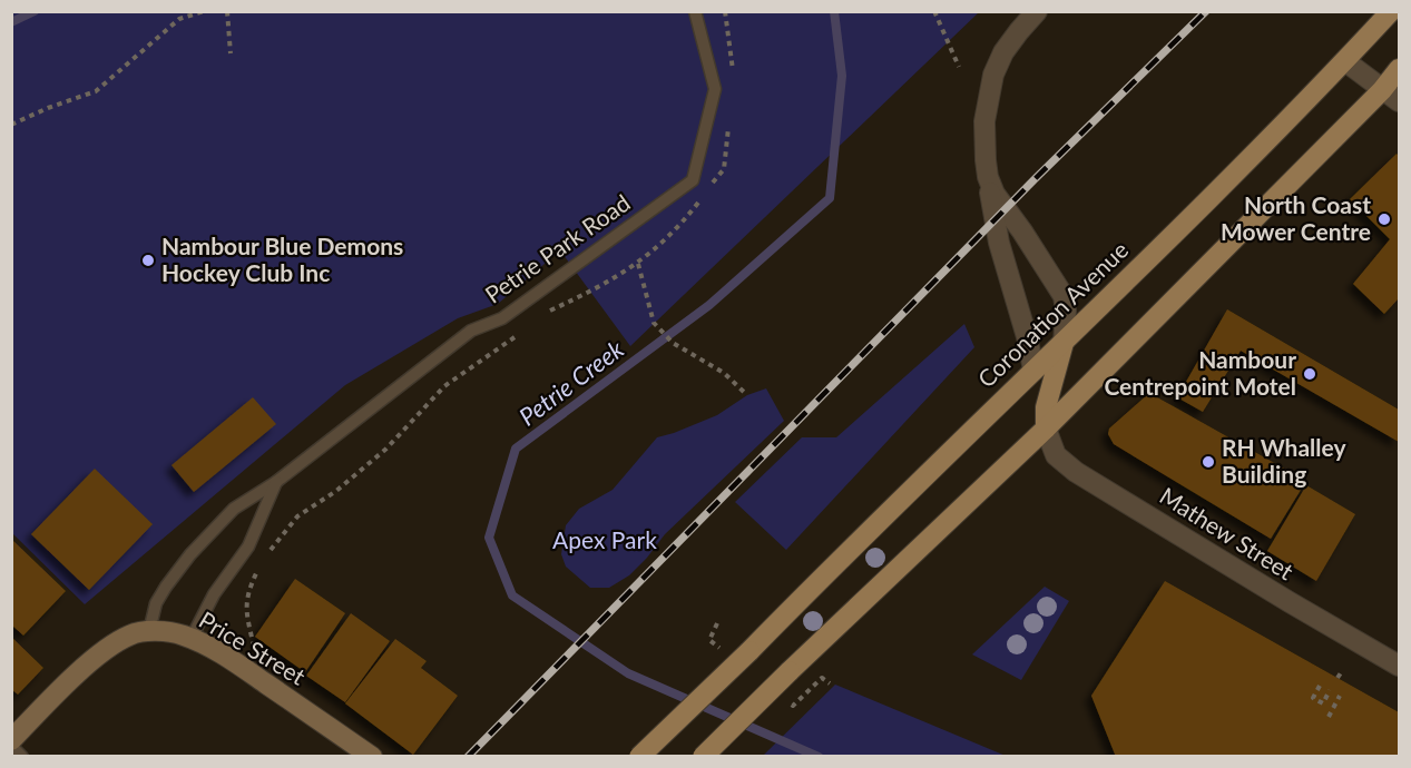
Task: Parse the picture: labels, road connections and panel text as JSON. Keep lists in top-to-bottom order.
{
  "streets": {
    "main road": ["Coronation Avenue"],
    "street": ["Mathew Street", "Price Street"],
    "lane": ["Petrie Park Road"]
  },
  "crossings": [
    ["Petrie Park Road", "Price Street"]
  ],
  "water": ["Petrie Creek"],
  "parks": ["Apex Park"],
  "places": [
    "North Coast Mower Centre",
    "Nambour Blue Demons Hockey Club Inc",
    "Nambour Centrepoint Motel",
    "RH Whalley Building"
  ]
}
